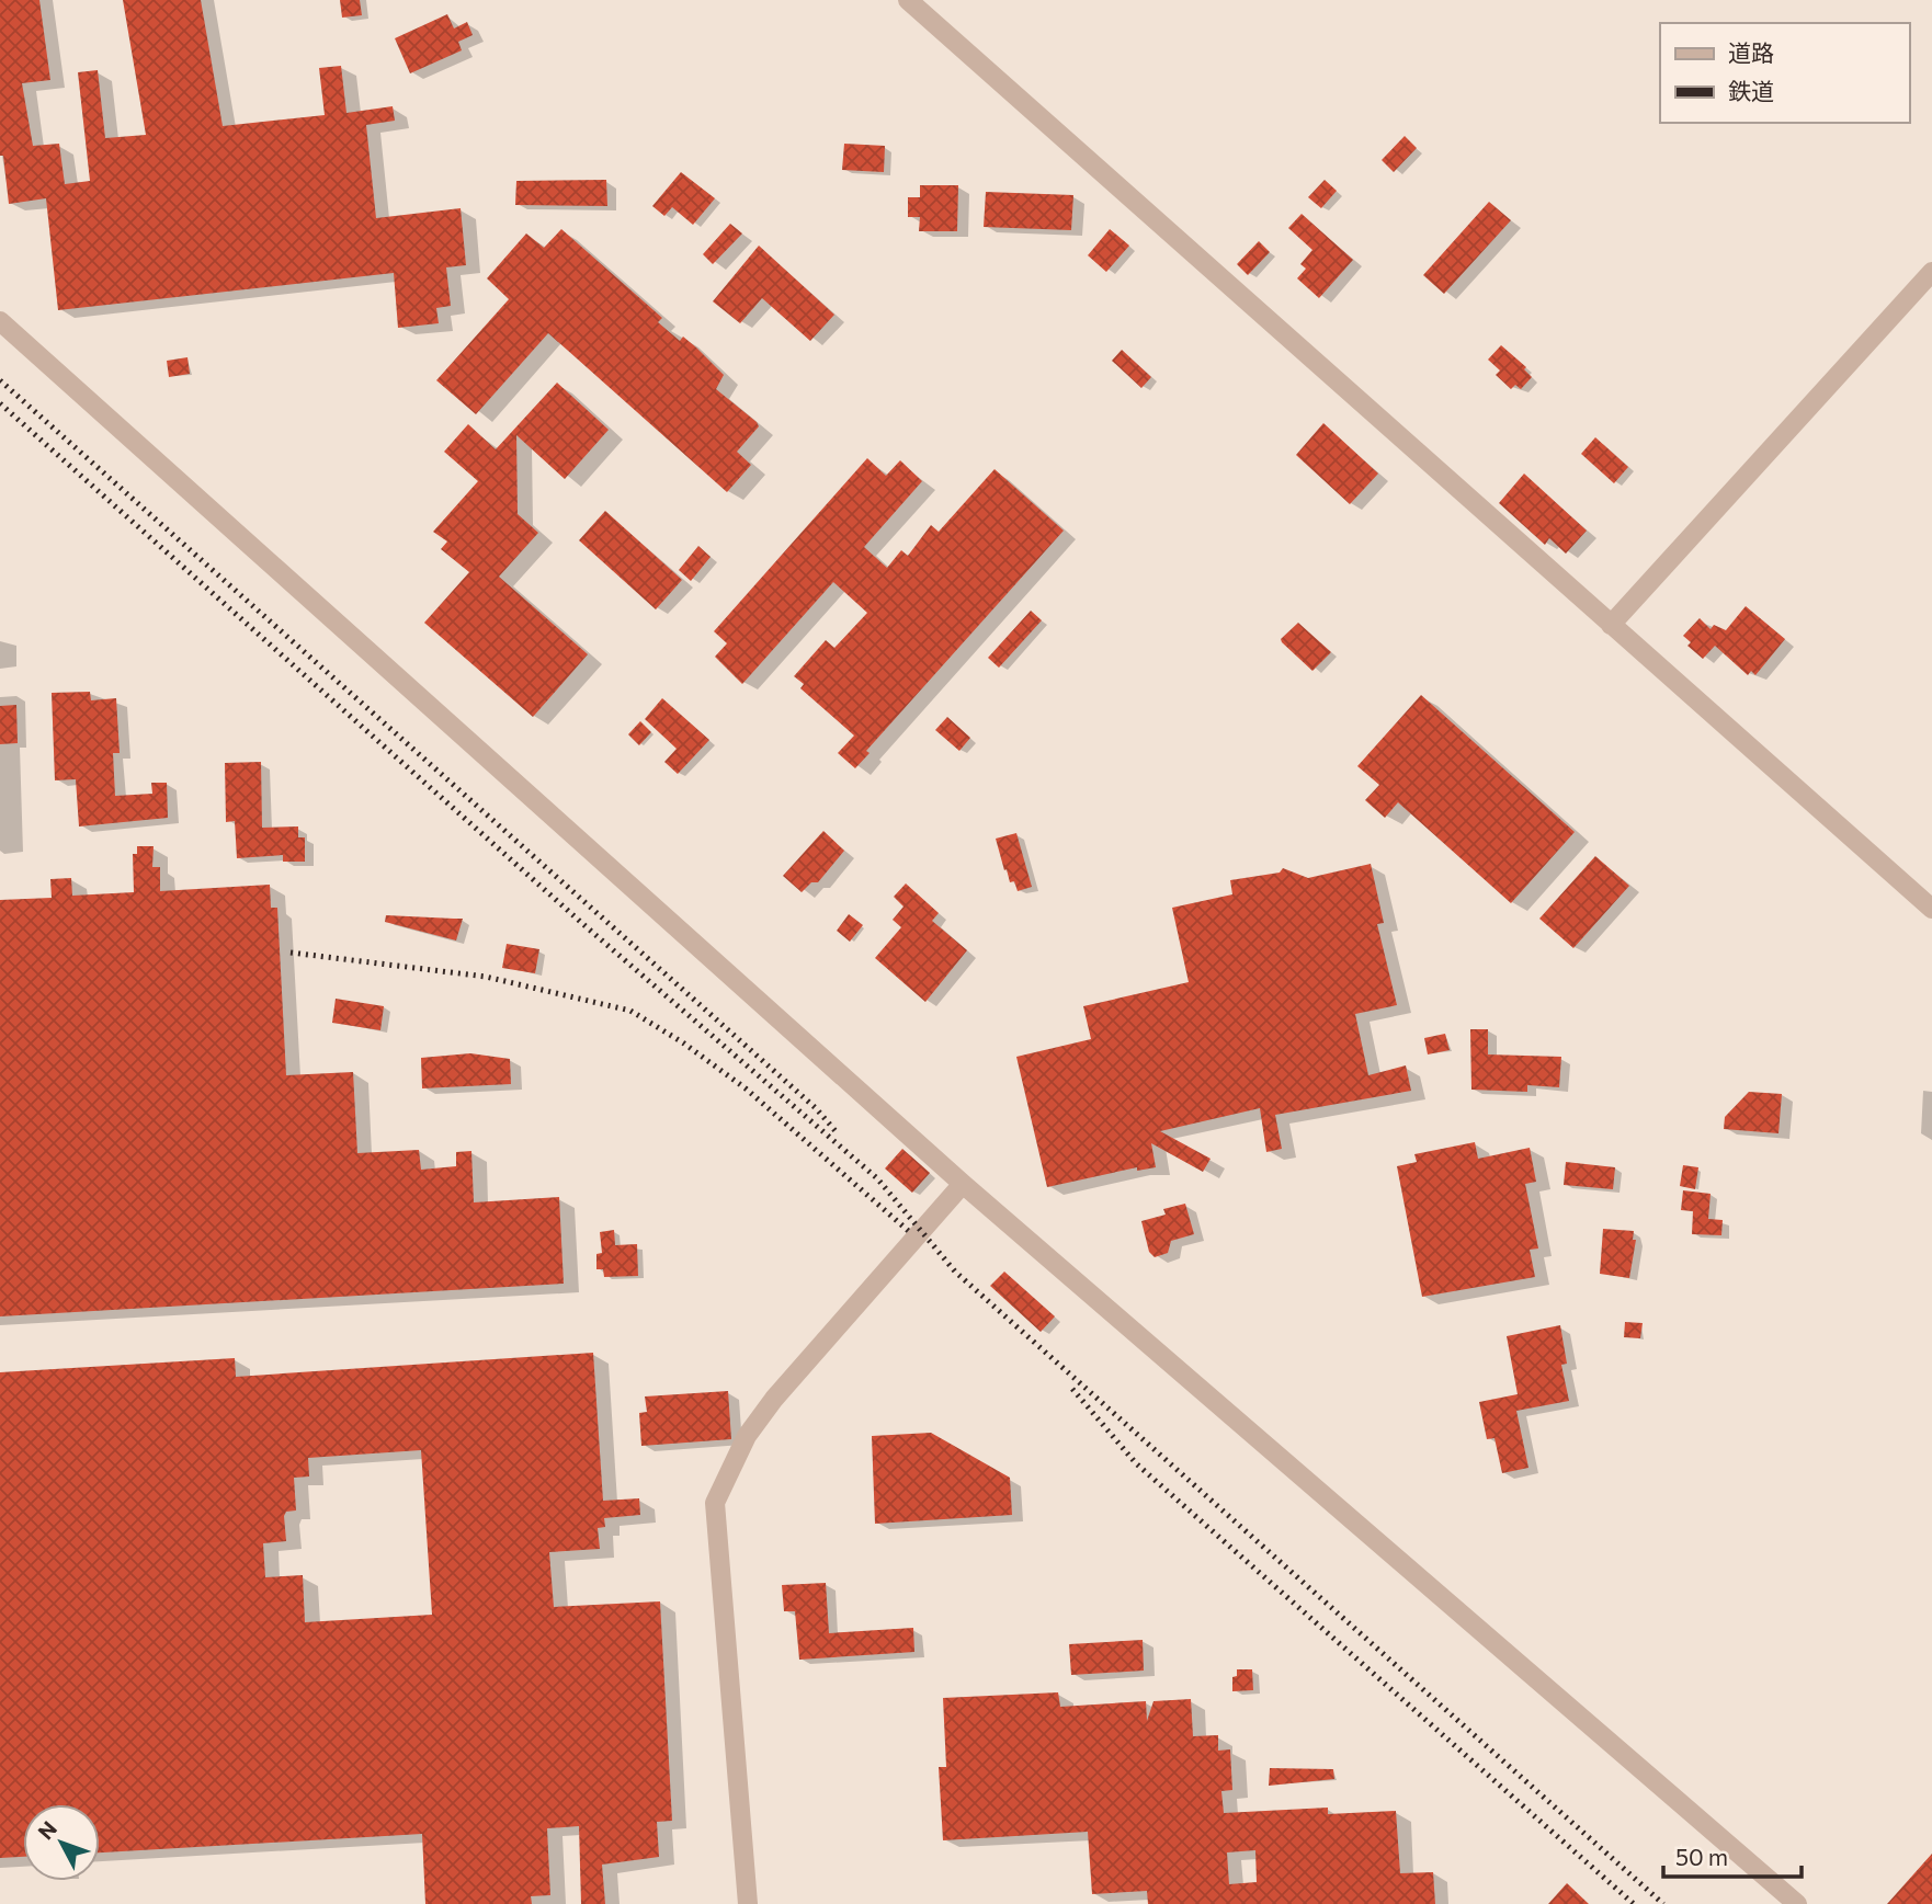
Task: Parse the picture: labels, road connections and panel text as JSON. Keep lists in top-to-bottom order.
{
  "legend": ["道路", "鉄道"],
  "scale_bar": "50 m",
  "north": "top left"
}
